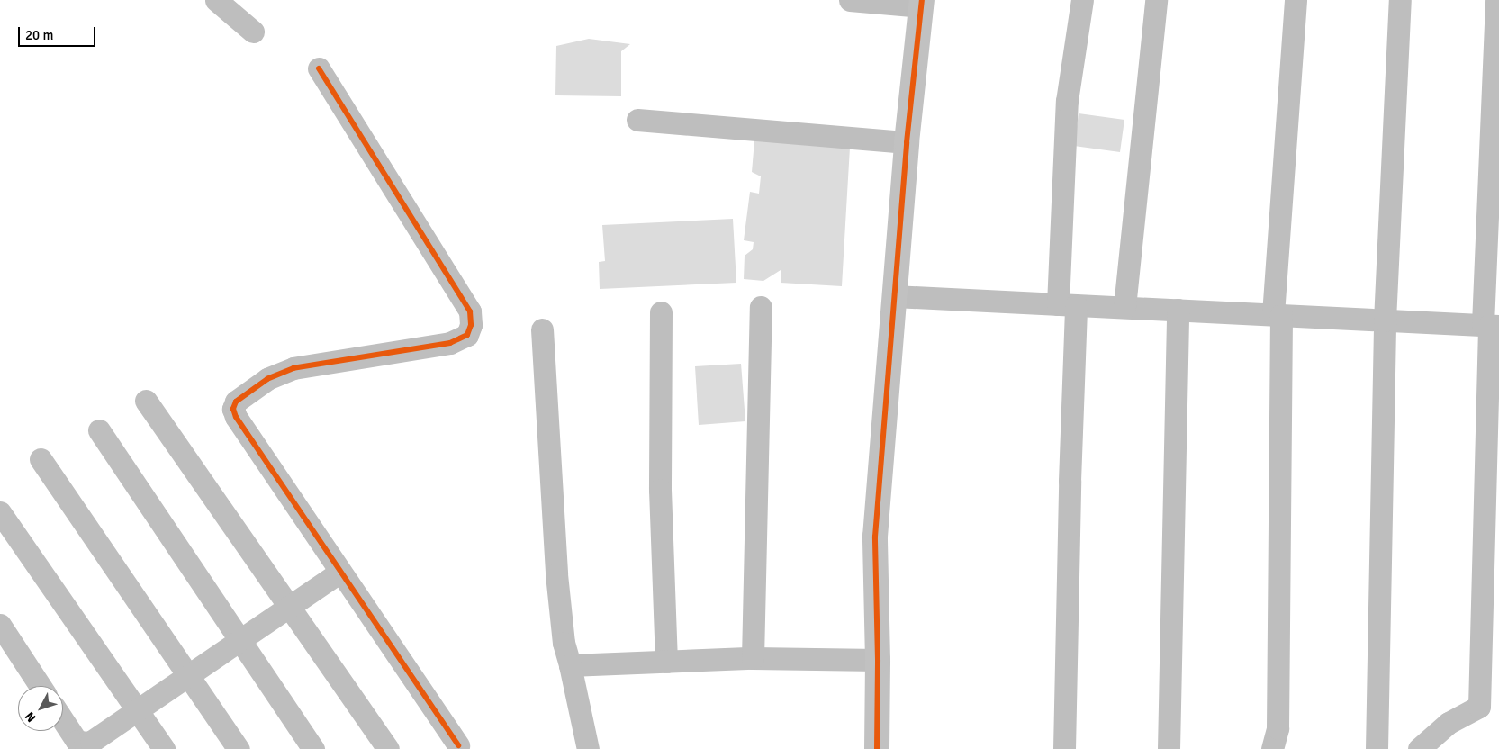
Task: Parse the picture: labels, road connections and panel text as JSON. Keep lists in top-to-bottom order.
{
  "scale_bar": "20 m",
  "north": "bottom left"
}
